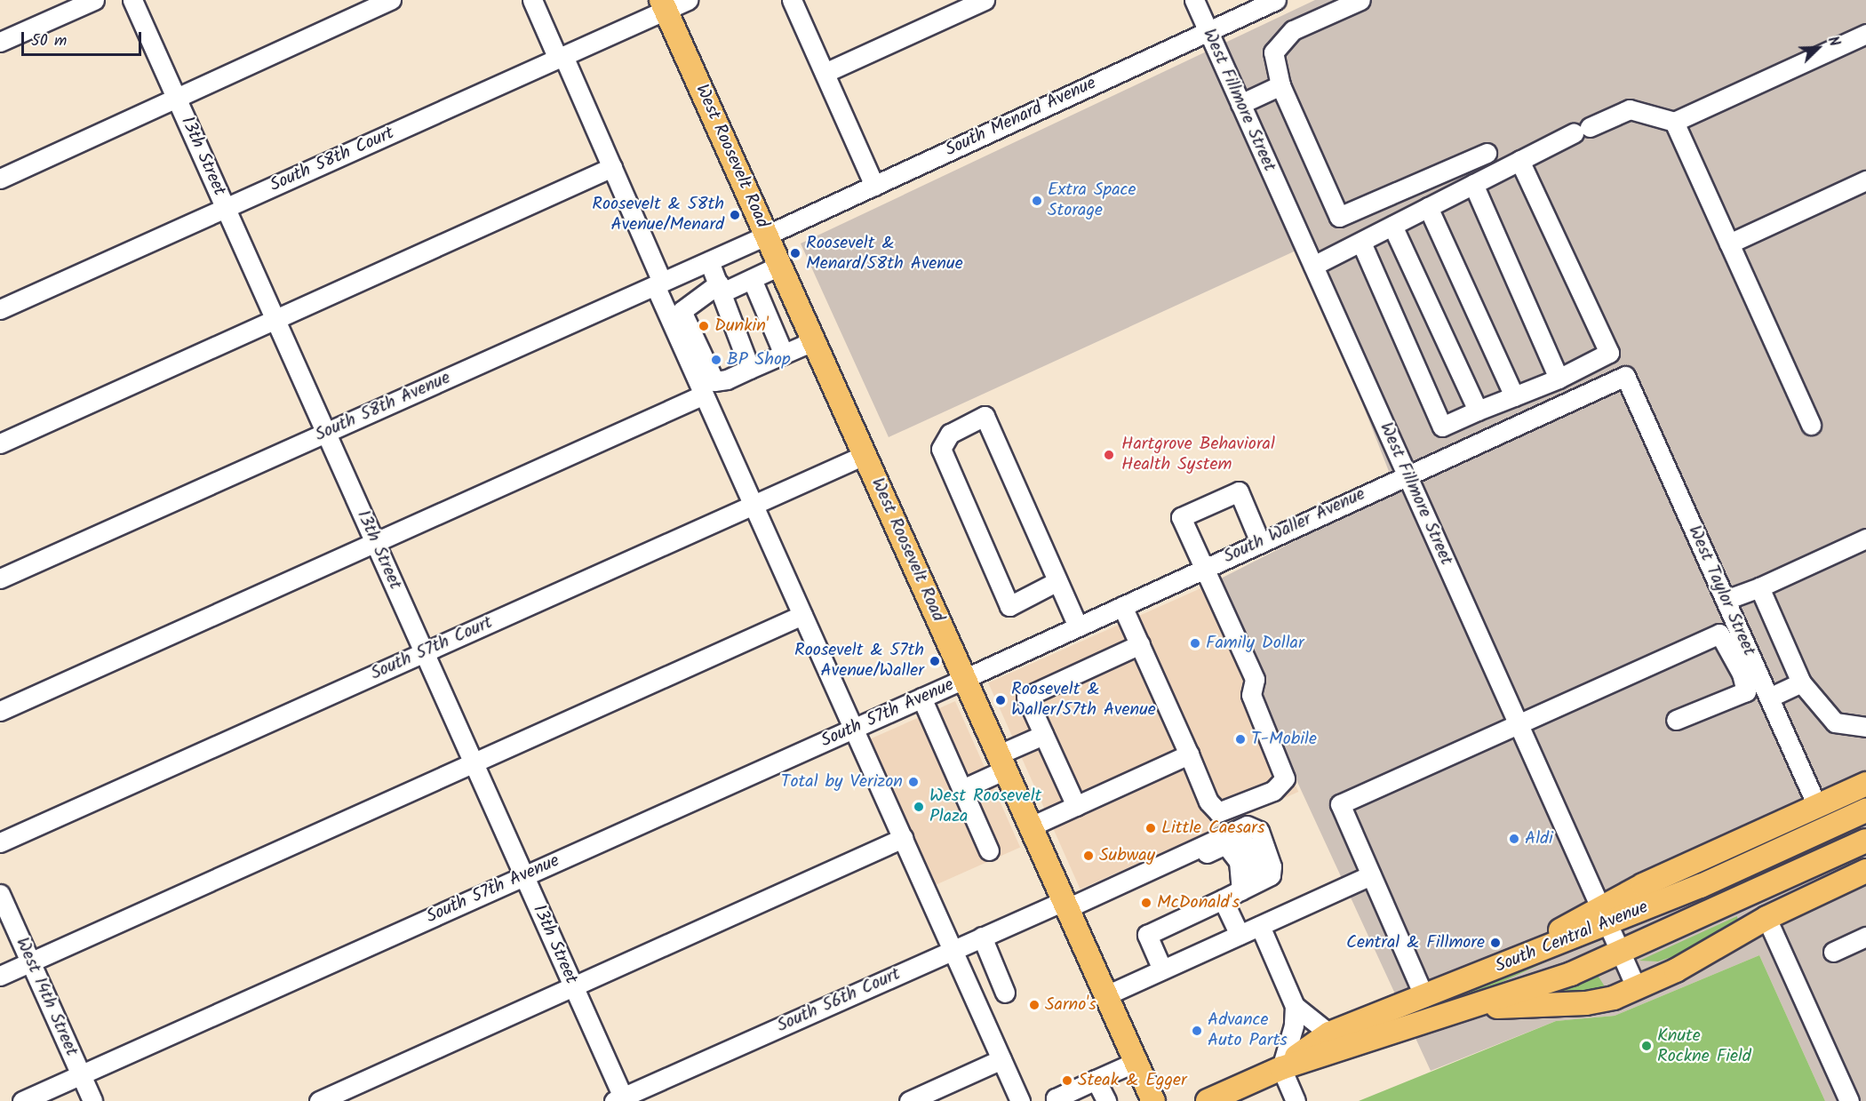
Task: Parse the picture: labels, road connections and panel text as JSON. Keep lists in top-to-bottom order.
{
  "streets": {
    "main road": ["West Roosevelt Road", "South Central Avenue"],
    "street": [
      "West Fillmore Street",
      "South Menard Avenue",
      "13th Street",
      "South 58th Court",
      "South 58th Avenue",
      "South Waller Avenue",
      "West Taylor Street",
      "South 57th Court",
      "South 57th Avenue",
      "West 14th Street",
      "South 56th Court"
    ]
  },
  "crossings": [
    ["West Fillmore Street", "South Menard Avenue"],
    ["West Fillmore Street", "South Waller Avenue"],
    ["West Fillmore Street", "South Central Avenue"],
    ["South Menard Avenue", "West Roosevelt Road"],
    ["South Menard Avenue", "South 58th Avenue"],
    ["13th Street", "South 58th Court"],
    ["13th Street", "South 58th Avenue"],
    ["13th Street", "South 57th Court"],
    ["13th Street", "South 57th Avenue"],
    ["13th Street", "South 56th Court"],
    ["West Roosevelt Road", "South 58th Court"],
    ["West Roosevelt Road", "South 58th Avenue"],
    ["West Roosevelt Road", "South Waller Avenue"],
    ["West Roosevelt Road", "South 57th Court"],
    ["West Roosevelt Road", "South 57th Avenue"],
    ["West Roosevelt Road", "South 56th Court"],
    ["South Waller Avenue", "West Taylor Street"],
    ["South Waller Avenue", "South 57th Avenue"],
    ["South 57th Avenue", "West 14th Street"]
  ],
  "places": [
    "Extra Space Storage",
    "Roosevelt & 58th Avenue/Menard",
    "Roosevelt & Menard/58th Avenue",
    "Dunkin'",
    "BP Shop",
    "Hartgrove Behavioral Health System",
    "Family Dollar",
    "Roosevelt & 57th Avenue/Waller",
    "Roosevelt & Waller/57th Avenue",
    "T-Mobile",
    "Total by Verizon",
    "West Roosevelt Plaza",
    "Little Caesars",
    "Aldi",
    "Subway",
    "McDonald's",
    "Central & Fillmore",
    "Sarno's",
    "Advance Auto Parts",
    "Knute Rockne Field",
    "Steak & Egger"
  ],
  "scale_bar": "50 m",
  "north": "top right"
}
